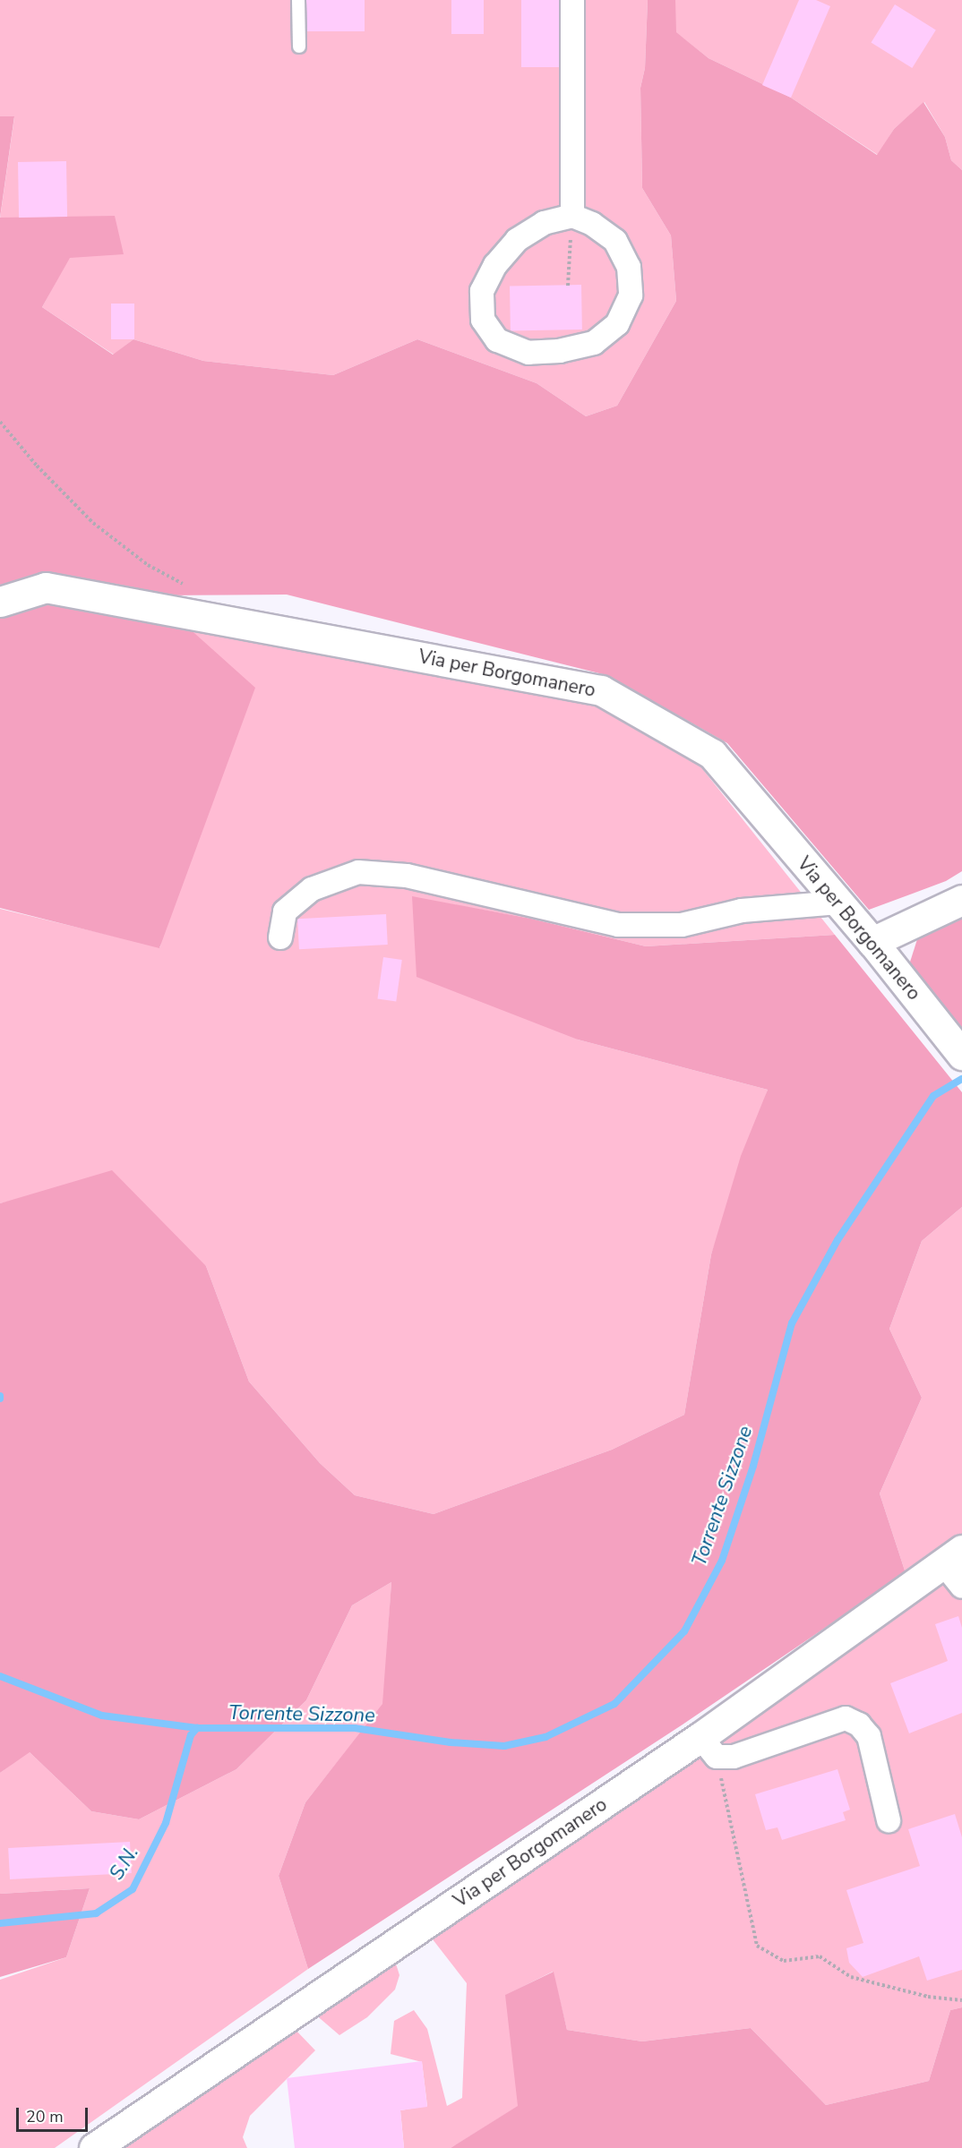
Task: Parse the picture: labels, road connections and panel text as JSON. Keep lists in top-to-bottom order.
{
  "streets": {
    "main road": ["Via per Borgomanero"]
  },
  "water": ["Torrente Sizzone", "S.N."],
  "scale_bar": "20 m"
}
